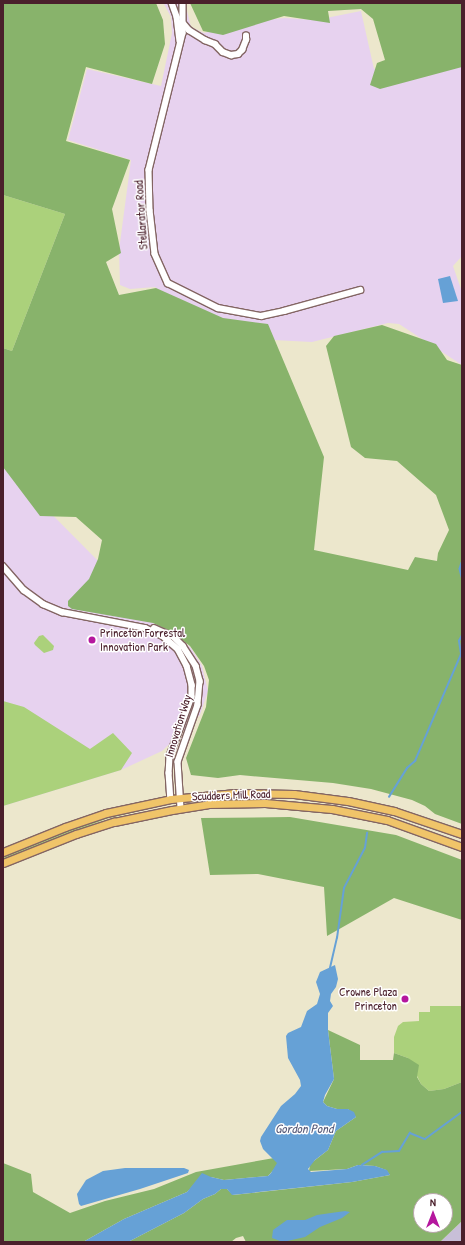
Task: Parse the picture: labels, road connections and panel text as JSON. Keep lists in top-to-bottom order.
{
  "streets": {
    "main road": ["Scudders Mill Road"],
    "street": ["Stellarator Road", "Innovation Way"]
  },
  "crossings": [
    ["Innovation Way", "Scudders Mill Road"]
  ],
  "water": ["Gordon Pond"],
  "places": ["Princeton Forrestal Innovation Park", "Crowne Plaza Princeton"],
  "north": "top"
}
